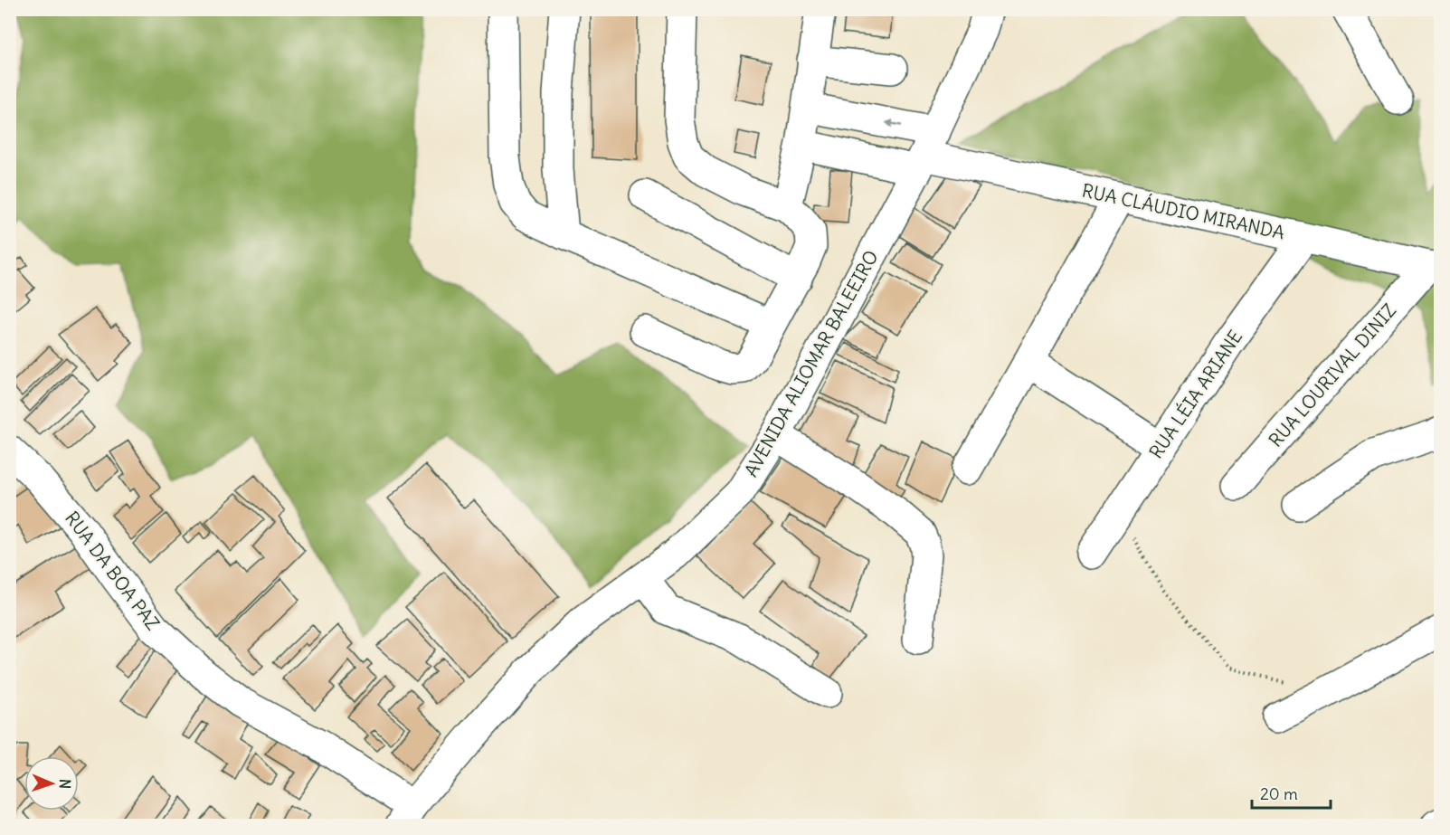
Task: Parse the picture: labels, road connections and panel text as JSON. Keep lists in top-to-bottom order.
{
  "streets": {
    "street": [
      "RUA CLÁUDIO MIRANDA",
      "AVENIDA ALIOMAR BALEEIRO",
      "RUA LOURIVAL DINIZ",
      "RUA LÉIA ARIANE",
      "RUA DA BOA PAZ"
    ]
  },
  "crossings": [
    ["RUA CLÁUDIO MIRANDA", "AVENIDA ALIOMAR BALEEIRO"],
    ["RUA CLÁUDIO MIRANDA", "RUA LOURIVAL DINIZ"],
    ["RUA CLÁUDIO MIRANDA", "RUA LÉIA ARIANE"],
    ["AVENIDA ALIOMAR BALEEIRO", "RUA DA BOA PAZ"]
  ],
  "scale_bar": "20 m",
  "north": "right"
}
